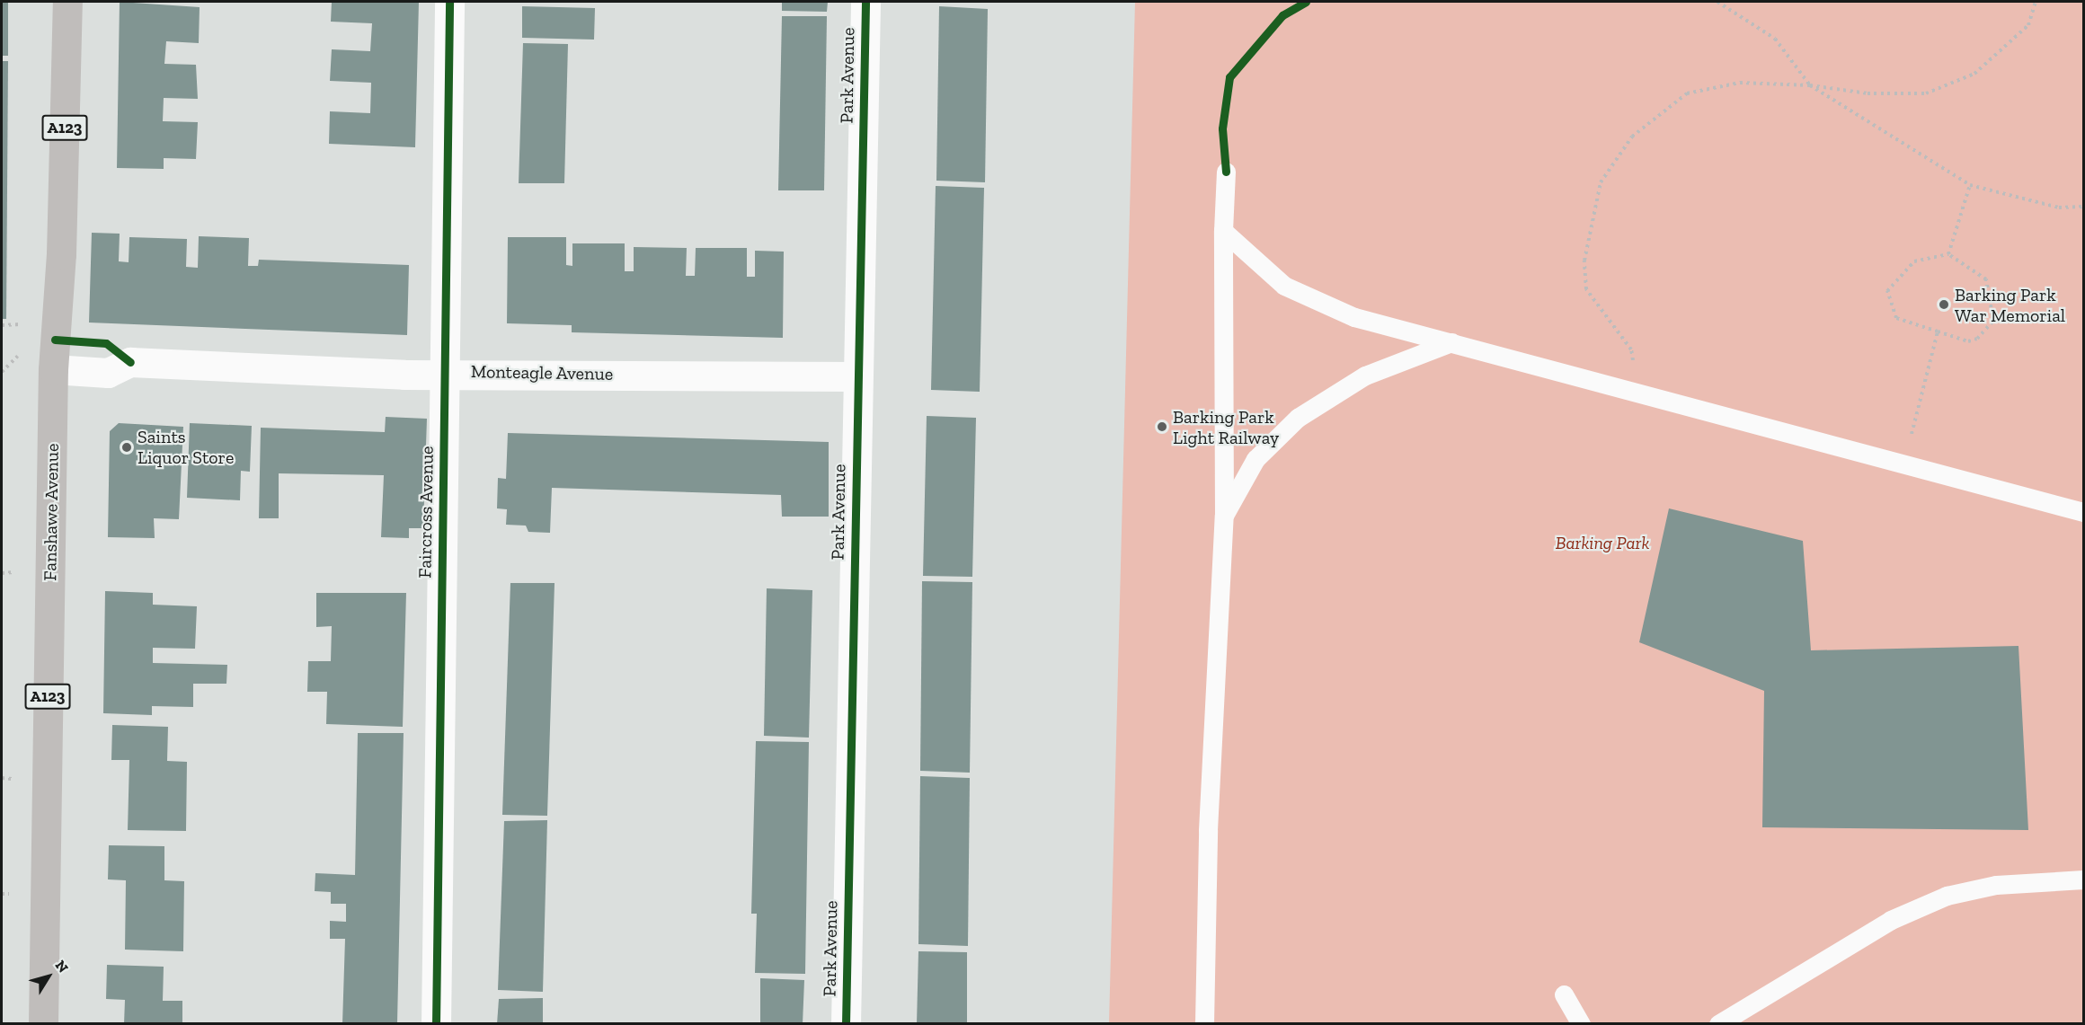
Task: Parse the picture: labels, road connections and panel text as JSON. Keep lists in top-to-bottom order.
{
  "streets": {
    "main road": ["A123", "Fanshawe Avenue"],
    "street": ["Park Avenue", "Monteagle Avenue", "Faircross Avenue"]
  },
  "crossings": [
    ["Park Avenue", "Monteagle Avenue"],
    ["Monteagle Avenue", "Fanshawe Avenue"],
    ["Monteagle Avenue", "Faircross Avenue"]
  ],
  "parks": ["Barking Park"],
  "places": ["Barking Park War Memorial", "Barking Park Light Railway", "Saints Liquor Store"],
  "north": "top right"
}
